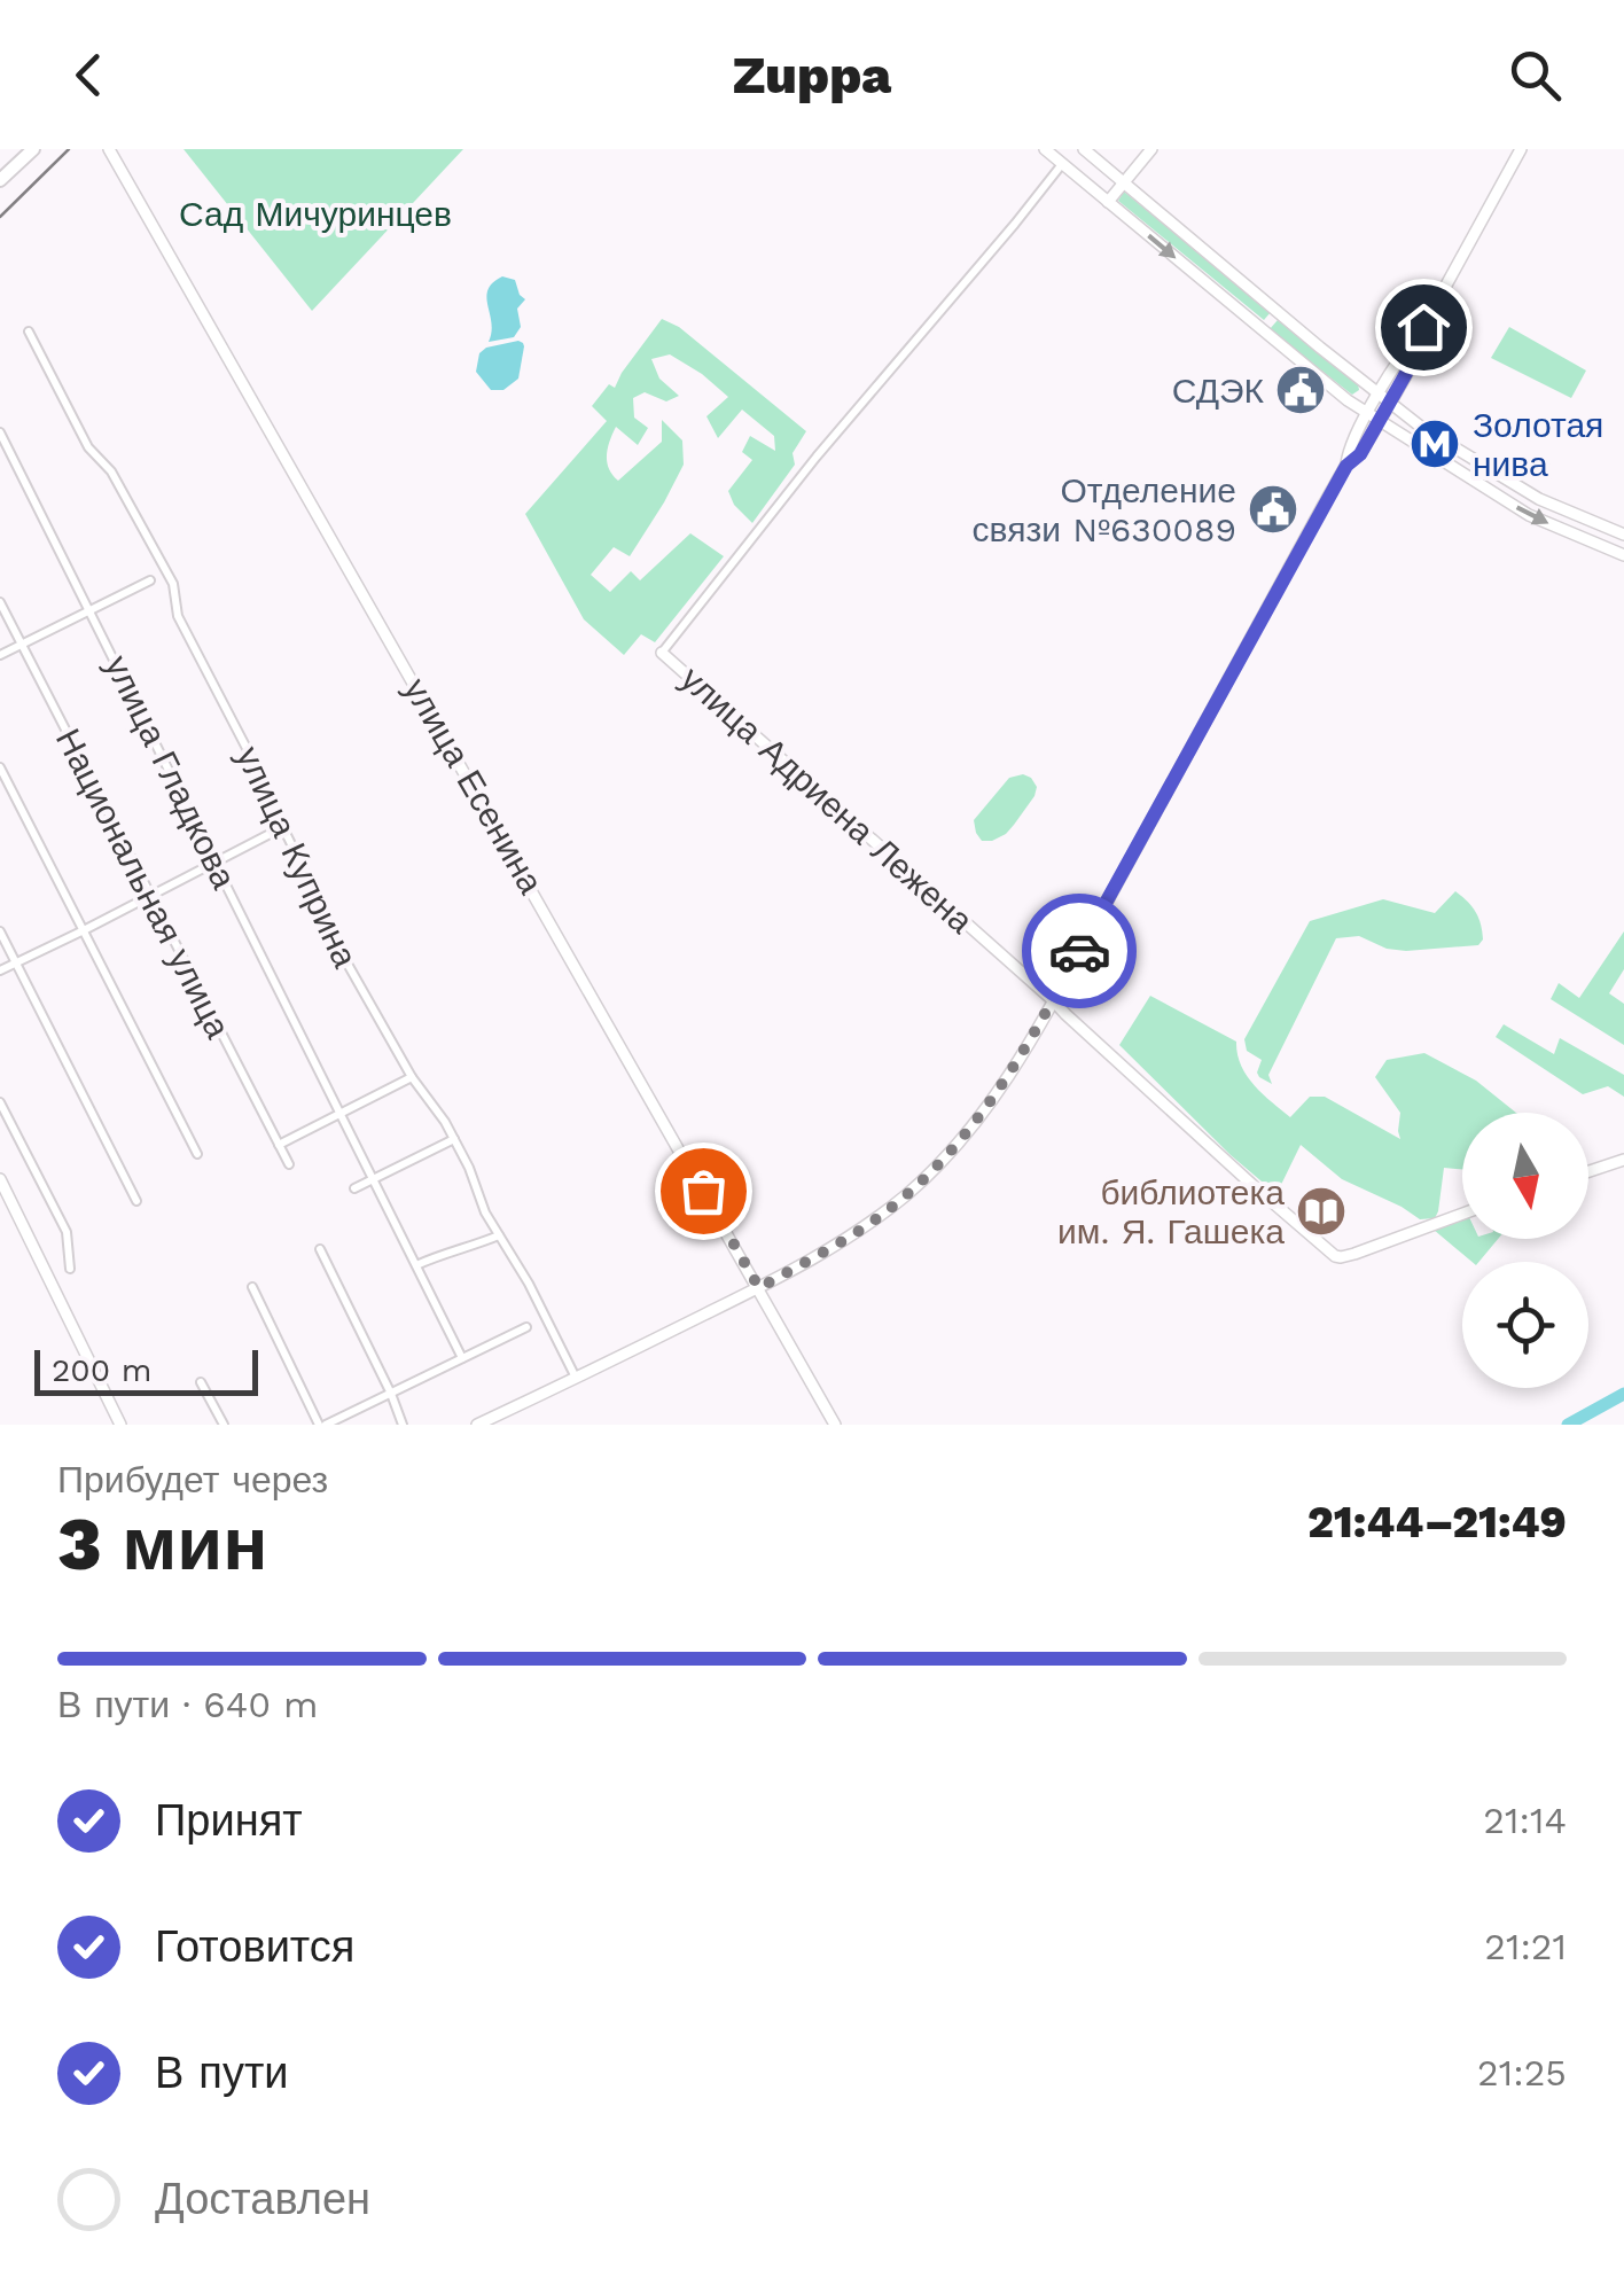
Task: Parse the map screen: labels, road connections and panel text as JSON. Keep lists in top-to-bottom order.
{
  "streets": {
    "main road": ["улица Есенина", "улица Адриена Лежена"],
    "street": ["улица Гладкова", "улица Куприна", "Национальная улица"]
  },
  "parks": ["Сад Мичуринцев"],
  "places": {
    "public building": ["СДЭК", "Отделение связи №630089"],
    "metro station": ["Золотая нива"],
    "library": ["библиотека им. Я. Гашека"]
  },
  "scale_bar": "200 m",
  "north": "bottom",
  "page": {
    "header": "Zuppa",
    "scale": "200 m",
    "heading": ["3 мин", "Прибудет через", "21:44–21:49"],
    "bar": "В пути · 640 m",
    "list": [
      ["Принят", "21:14"],
      ["Готовится", "21:21"],
      ["В пути", "21:25"],
      "Доставлен"
    ]
  }
}
